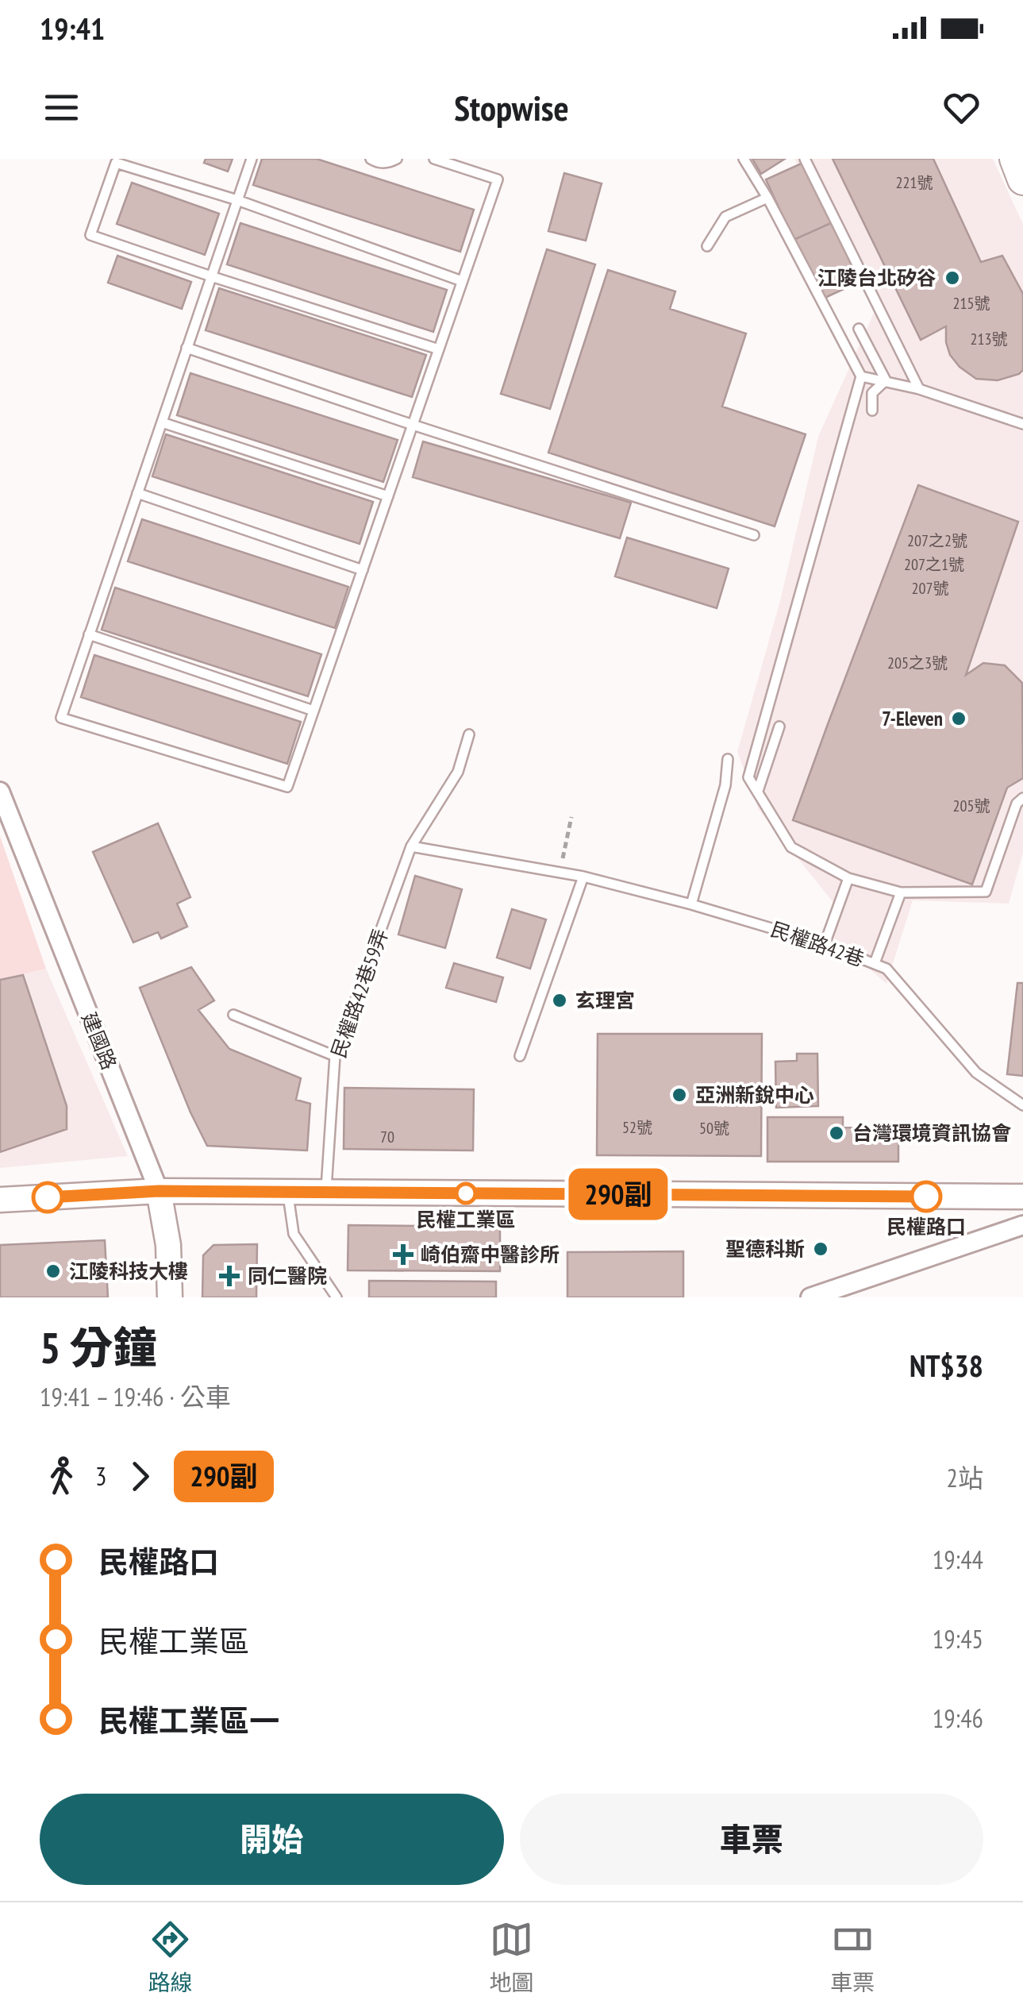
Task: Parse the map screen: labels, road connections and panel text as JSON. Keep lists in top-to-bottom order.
{
  "streets": {
    "street": ["建國路"],
    "lane": ["民權路42巷", "民權路42巷59弄"]
  },
  "crossings": [
    ["民權路42巷", "民權路42巷59弄"]
  ],
  "places": {
    "other": [
      "江陵台北矽谷",
      "7-Eleven",
      "玄理宮",
      "亞洲新銳中心",
      "台灣環境資訊協會",
      "民權工業區",
      "民權路口",
      "聖德科斯",
      "江陵科技大樓"
    ],
    "health": ["崎伯齋中醫診所", "同仁醫院"]
  },
  "lines": ["bus line 290副"],
  "house_numbers": [
    "221號",
    "215號",
    "213號",
    "207之2號",
    "207之1號",
    "207號",
    "205之3號",
    "205號",
    "52號",
    "50號",
    "70"
  ],
  "page": {
    "status": "19:41",
    "header": "Stopwise",
    "on_map": "290副",
    "heading": ["5 分鐘", "19:41 – 19:46 · 公車", "NT$38"],
    "legs": ["3", "290副", "2站"],
    "list": [
      {
        "name": "民權路口",
        "value": "19:44"
      },
      {
        "name": "民權工業區",
        "value": "19:45"
      },
      {
        "name": "民權工業區一",
        "value": "19:46"
      }
    ],
    "buttons": ["開始", "車票"],
    "tabs": ["路線", "地圖", "車票"]
  }
}
